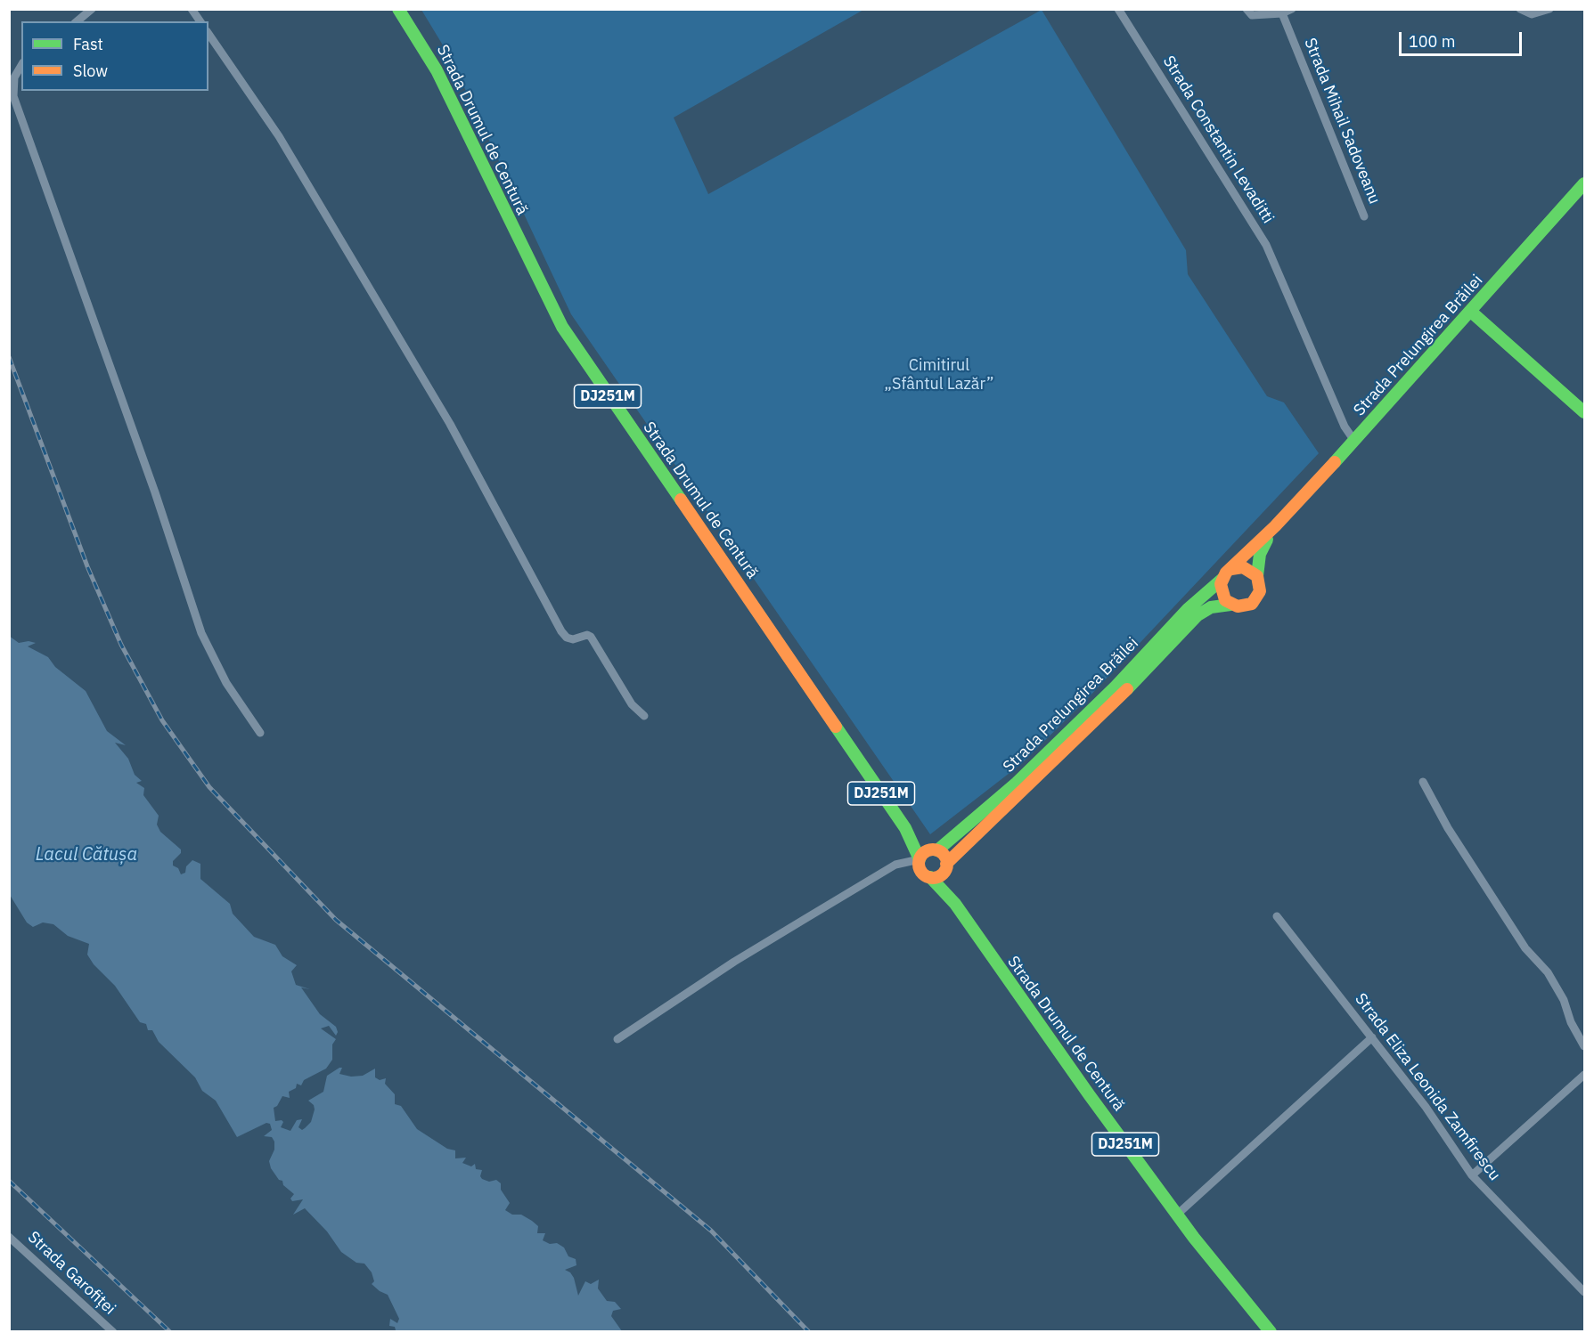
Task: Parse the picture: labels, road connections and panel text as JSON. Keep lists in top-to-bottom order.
{
  "streets": {
    "main road": ["Strada Drumul de Centură", "Strada Prelungirea Brăilei", "DJ251M"],
    "street": [
      "Strada Mihail Sadoveanu",
      "Strada Constantin Levaditti",
      "Strada Eliza Leonida Zamfirescu",
      "Strada Garofiței"
    ]
  },
  "crossings": [
    ["Strada Constantin Levaditti", "Strada Prelungirea Brăilei"]
  ],
  "water": ["Lacul Cătușa"],
  "parks": ["Cimitirul „Sfântul Lazăr”"],
  "legend": ["Fast", "Slow"],
  "scale_bar": "100 m"
}
